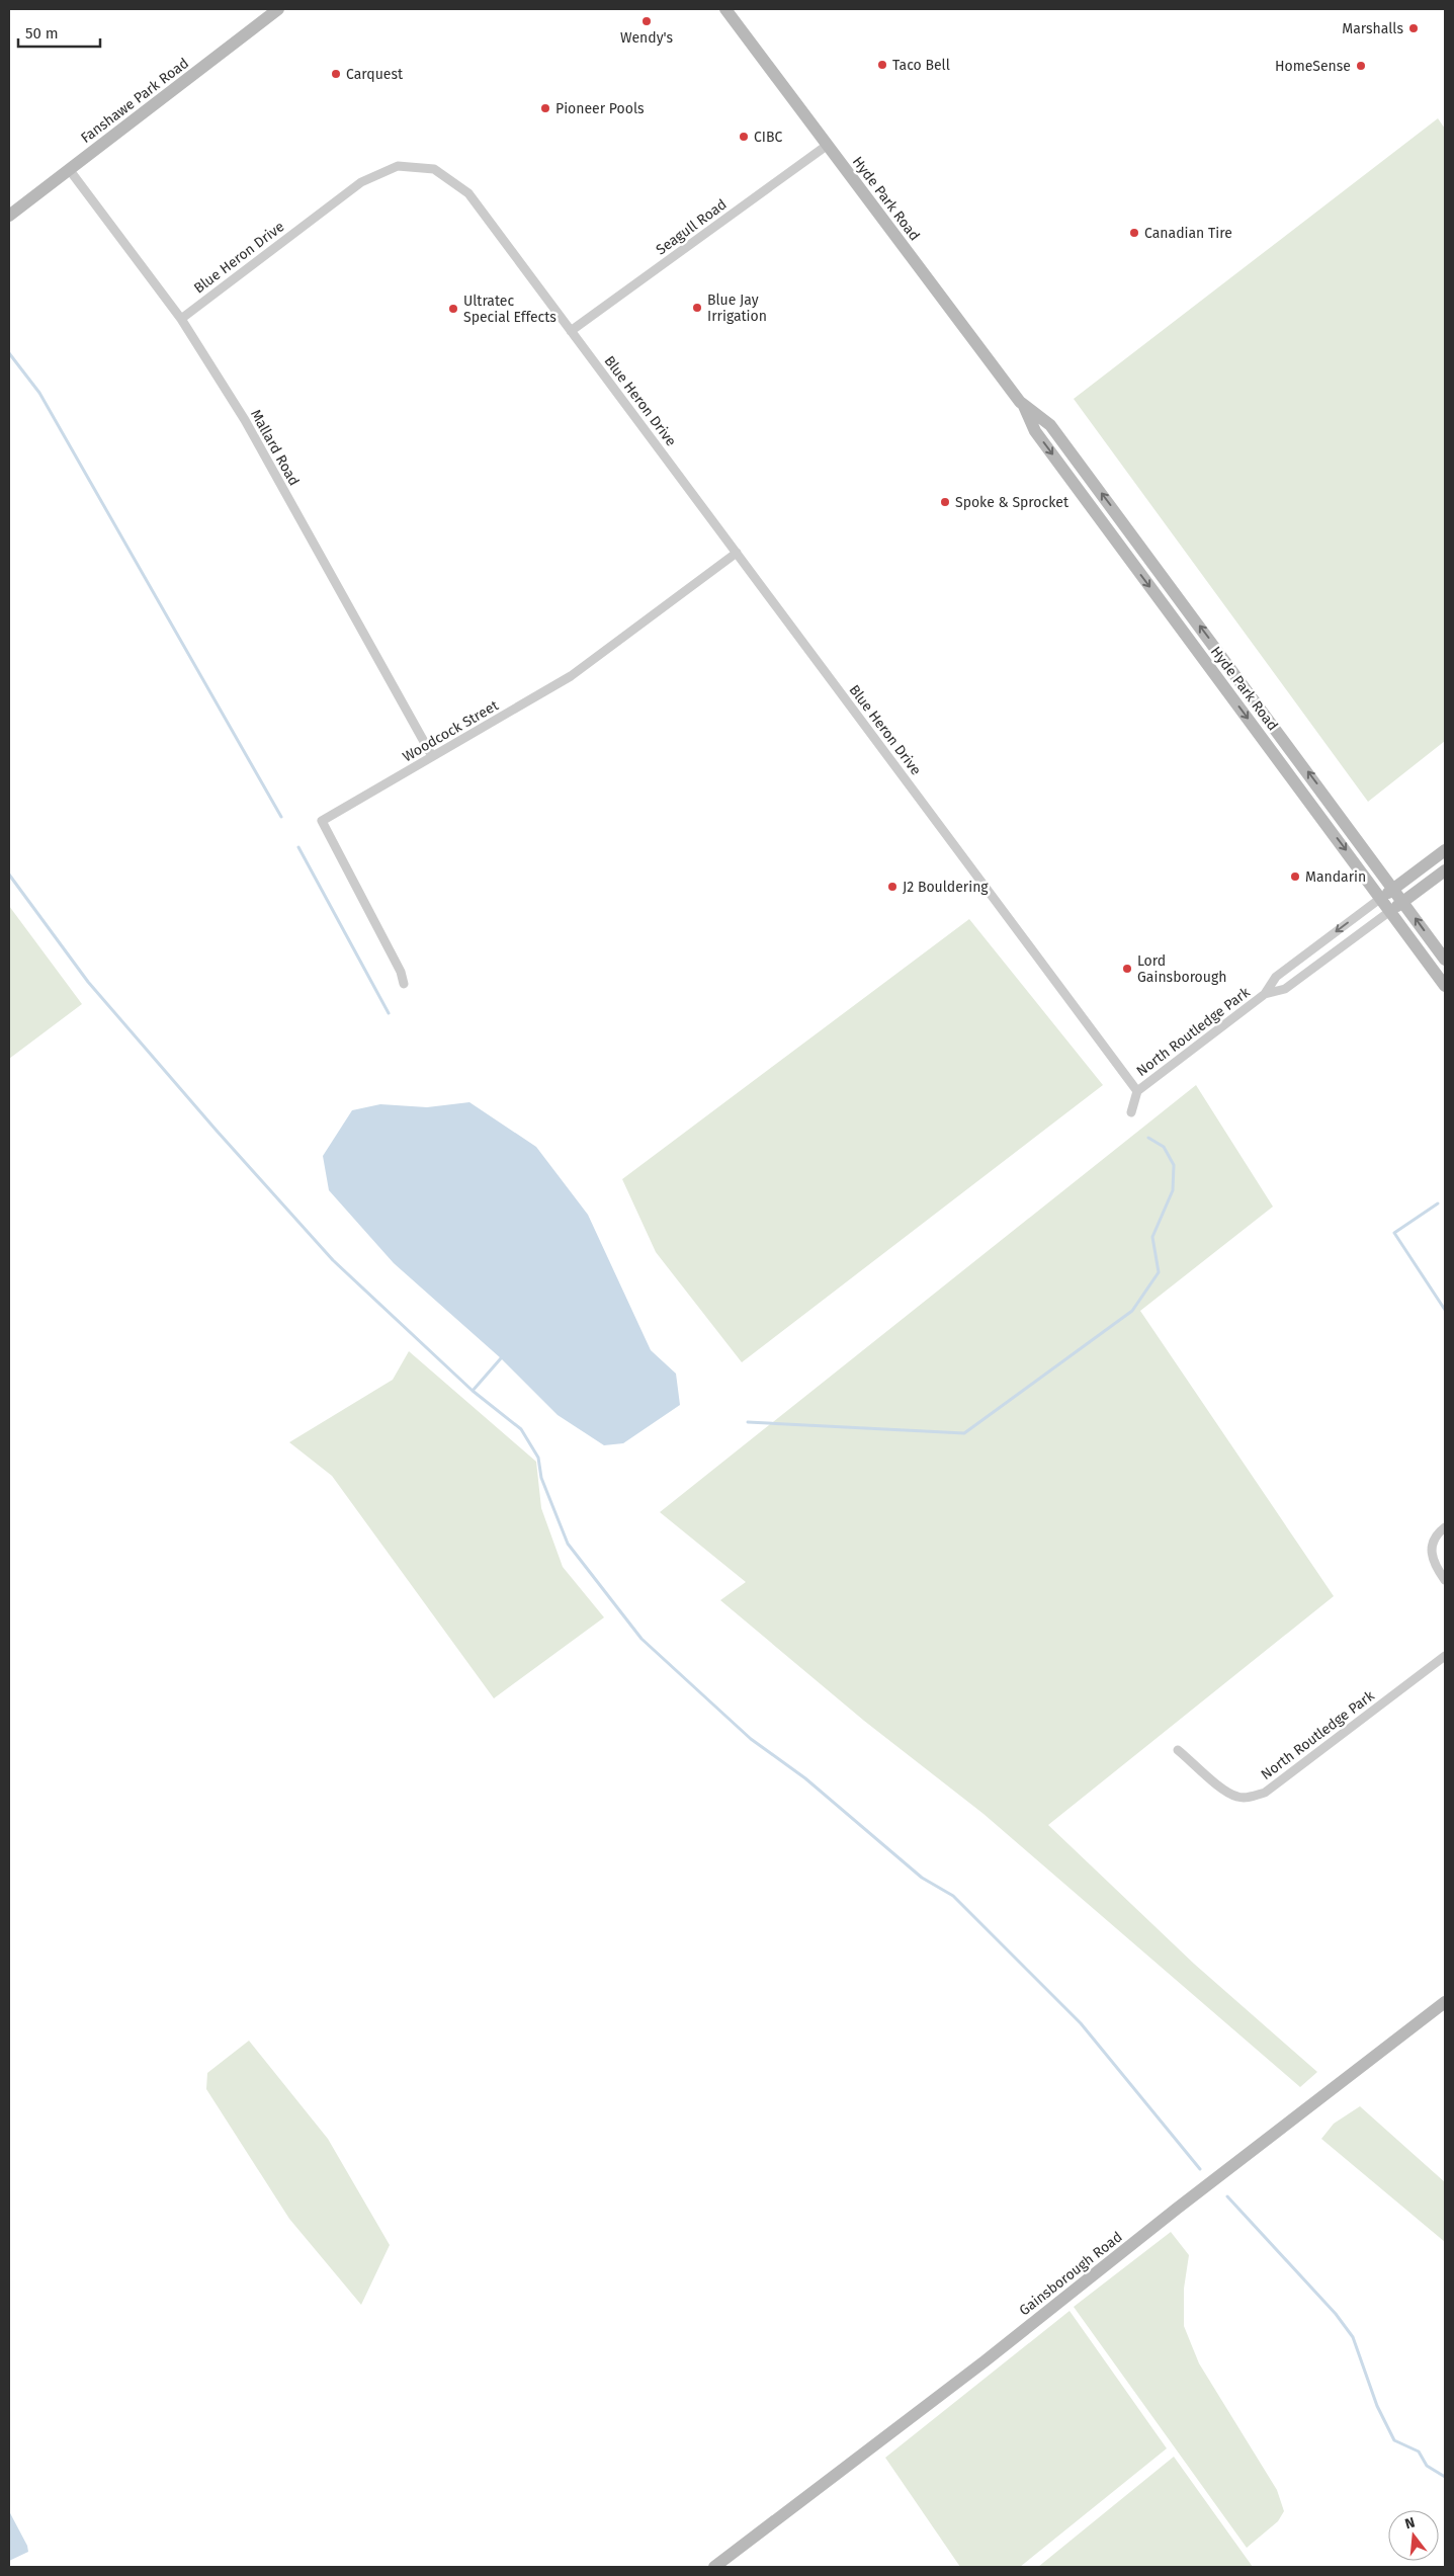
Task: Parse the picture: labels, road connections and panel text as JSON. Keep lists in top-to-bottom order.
{
  "streets": {
    "main road": ["Fanshawe Park Road", "Hyde Park Road", "Gainsborough Road"],
    "street": [
      "Seagull Road",
      "Blue Heron Drive",
      "Mallard Road",
      "Woodcock Street",
      "North Routledge Park"
    ]
  },
  "crossings": [
    ["Fanshawe Park Road", "Mallard Road"],
    ["Hyde Park Road", "Seagull Road"],
    ["Seagull Road", "Blue Heron Drive"],
    ["Blue Heron Drive", "Mallard Road"],
    ["Blue Heron Drive", "Woodcock Street"],
    ["Blue Heron Drive", "North Routledge Park"],
    ["Mallard Road", "Woodcock Street"]
  ],
  "places": [
    "Wendy's",
    "Marshalls",
    "Taco Bell",
    "HomeSense",
    "Carquest",
    "Pioneer Pools",
    "CIBC",
    "Canadian Tire",
    "Blue Jay Irrigation",
    "Ultratec Special Effects",
    "Spoke & Sprocket",
    "Mandarin",
    "J2 Bouldering",
    "Lord Gainsborough"
  ],
  "scale_bar": "50 m",
  "north": "top"
}
